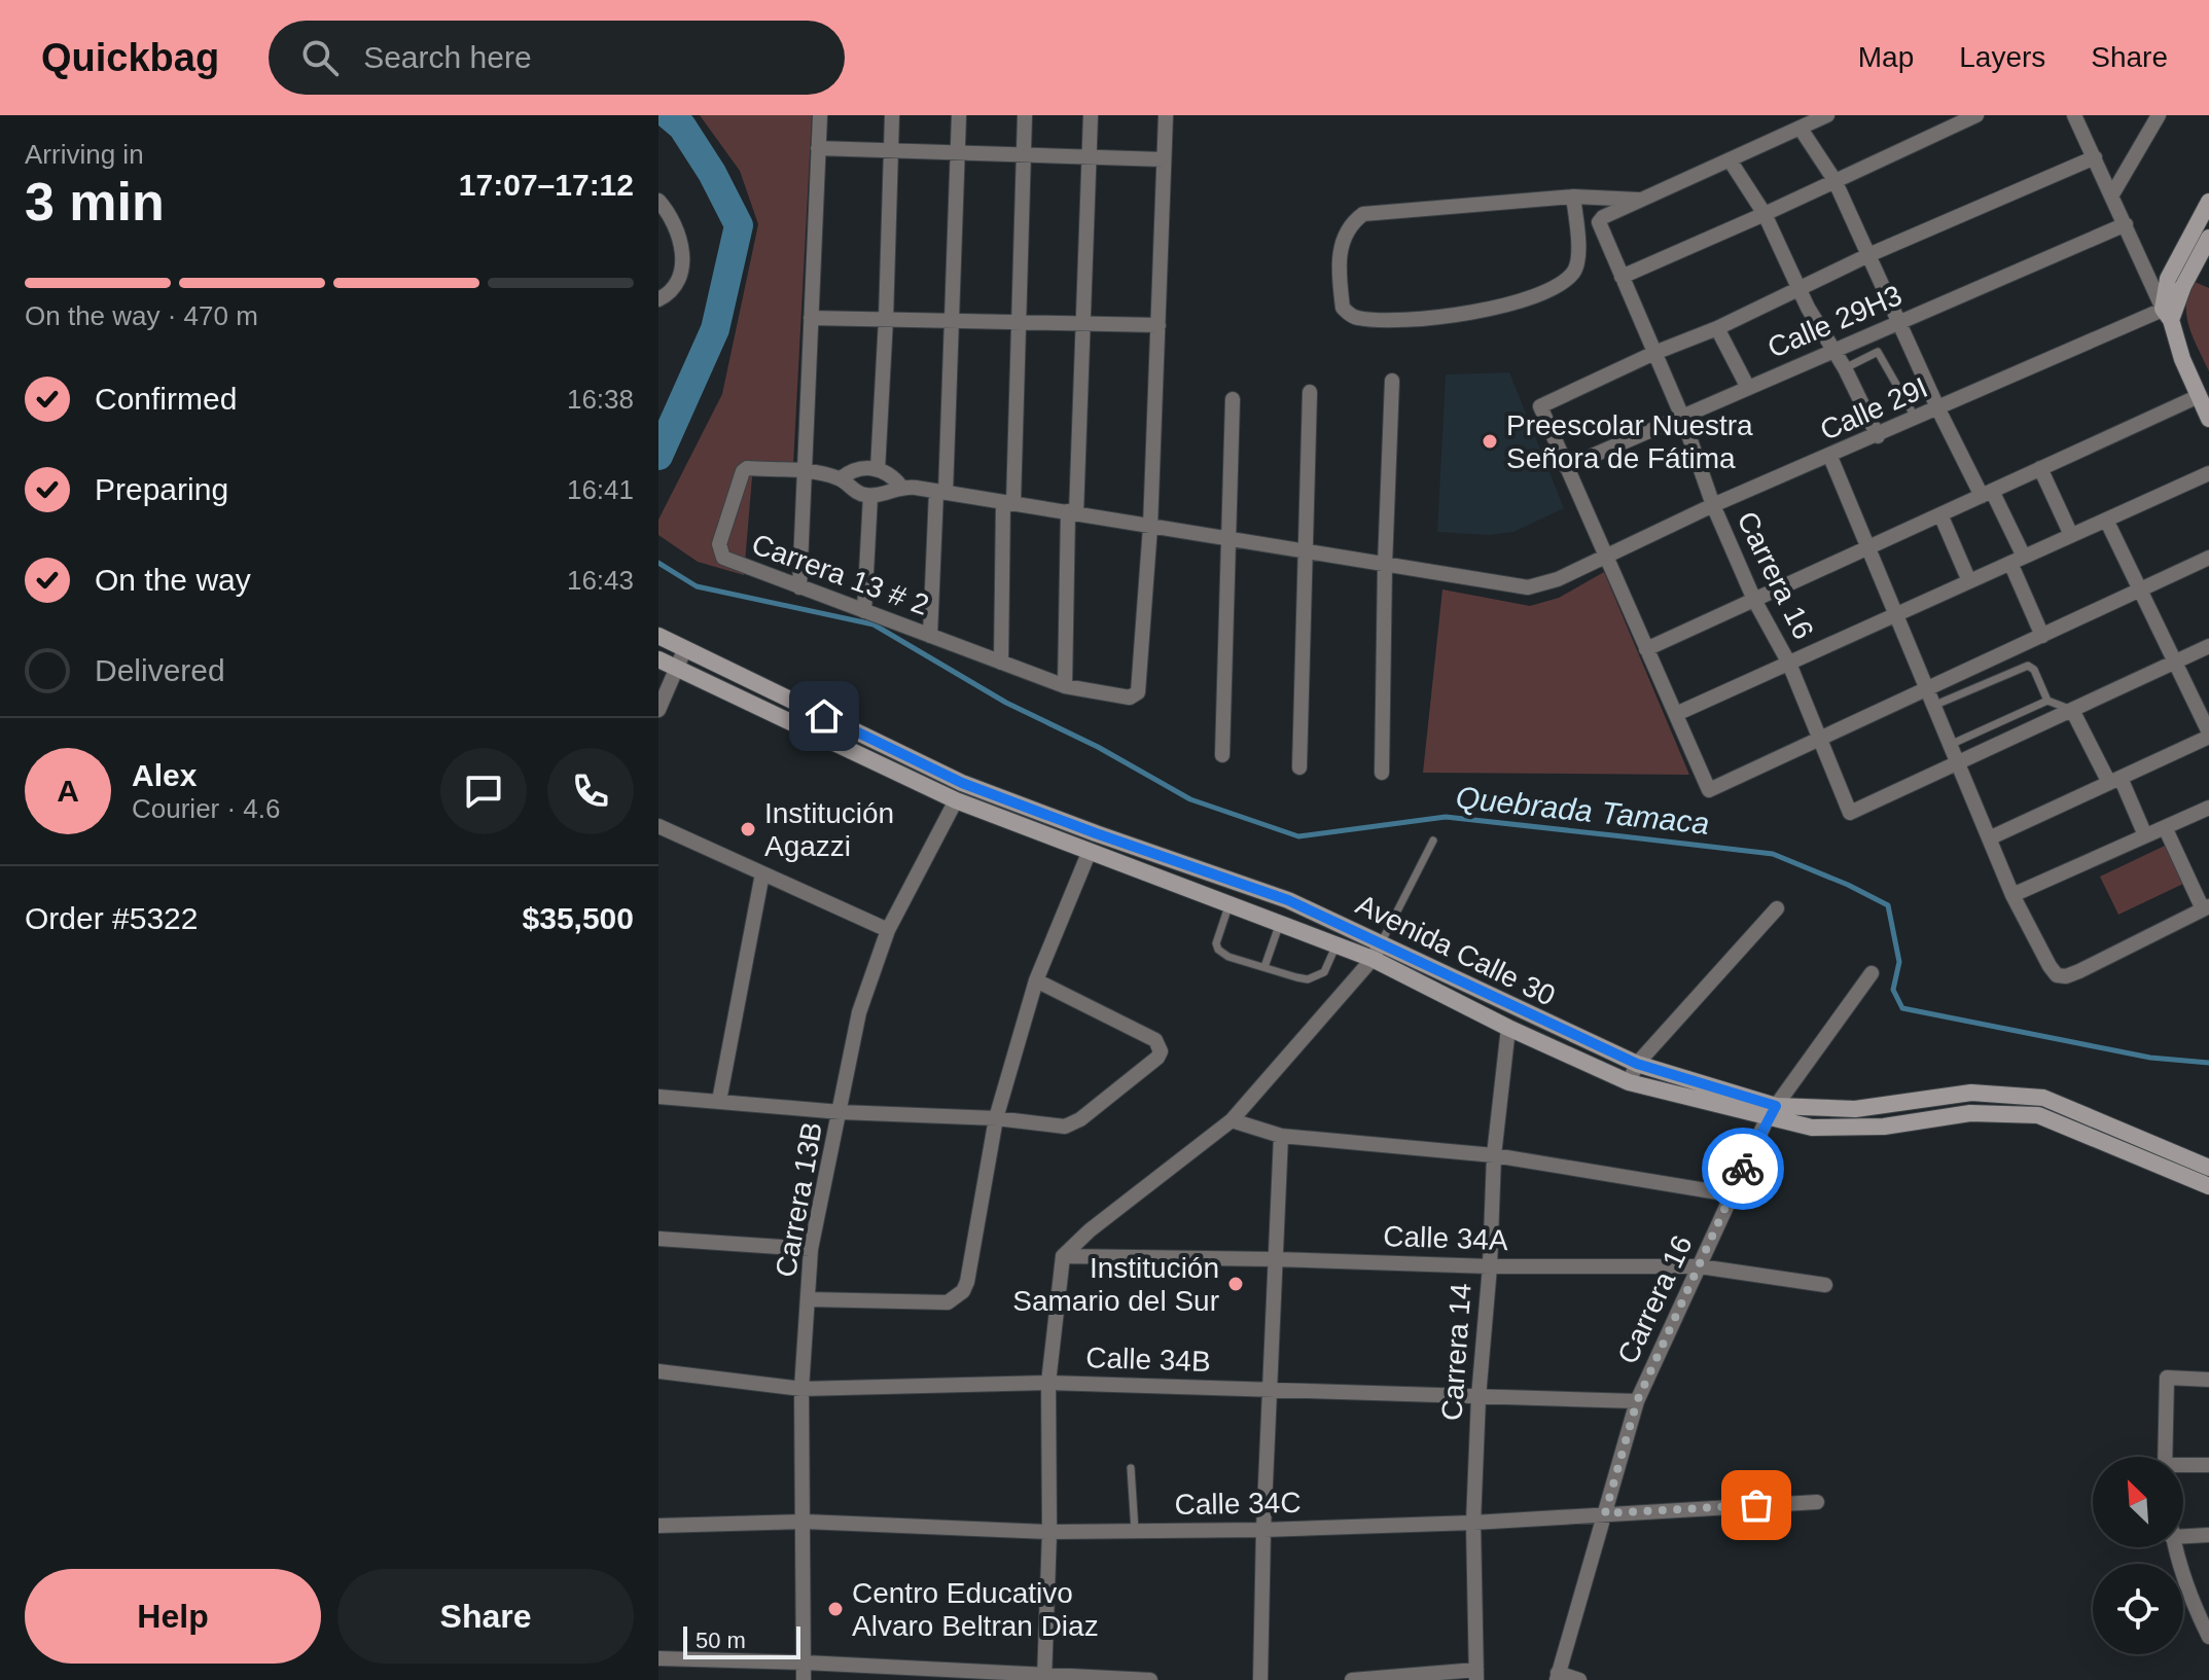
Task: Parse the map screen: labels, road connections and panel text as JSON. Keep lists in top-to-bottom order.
{
  "streets": {
    "main road": ["Avenida Calle 30"],
    "street": [
      "Calle 29H3",
      "Calle 29I",
      "Carrera 13 # 2",
      "Carrera 16",
      "Carrera 13B",
      "Calle 34A",
      "Carrera 14",
      "Calle 34B",
      "Calle 34C"
    ]
  },
  "crossings": [
    ["Calle 29H3", "Carrera 16"],
    ["Calle 29I", "Carrera 13 # 2"],
    ["Calle 29I", "Carrera 16"],
    ["Carrera 16", "Avenida Calle 30"],
    ["Carrera 16", "Calle 34A"],
    ["Carrera 16", "Calle 34B"],
    ["Carrera 16", "Calle 34C"],
    ["Avenida Calle 30", "Carrera 13B"],
    ["Avenida Calle 30", "Carrera 14"],
    ["Carrera 13B", "Calle 34B"],
    ["Carrera 13B", "Calle 34C"],
    ["Calle 34A", "Carrera 14"],
    ["Carrera 14", "Calle 34B"],
    ["Carrera 14", "Calle 34C"]
  ],
  "water": ["Quebrada Tamaca"],
  "places": [
    "Preescolar Nuestra Señora de Fátima",
    "Institución Agazzi",
    "Institución Samario del Sur",
    "Centro Educativo Alvaro Beltran Diaz"
  ],
  "scale_bar": "50 m",
  "north": "top left",
  "page": {
    "header": "Quickbag",
    "search": "Search here",
    "nav": ["Map", "Layers", "Share"],
    "heading": ["3 min", "Arriving in", "17:07–17:12"],
    "panel": [
      "Alex",
      "Courier · 4.6",
      "Order #5322",
      "$35,500"
    ],
    "bar": "On the way · 470 m",
    "list": [
      ["Confirmed", "16:38"],
      ["Preparing", "16:41"],
      ["On the way", "16:43"],
      "Delivered"
    ],
    "round": "A",
    "buttons": ["Help", "Share"],
    "scale": "50 m"
  }
}
